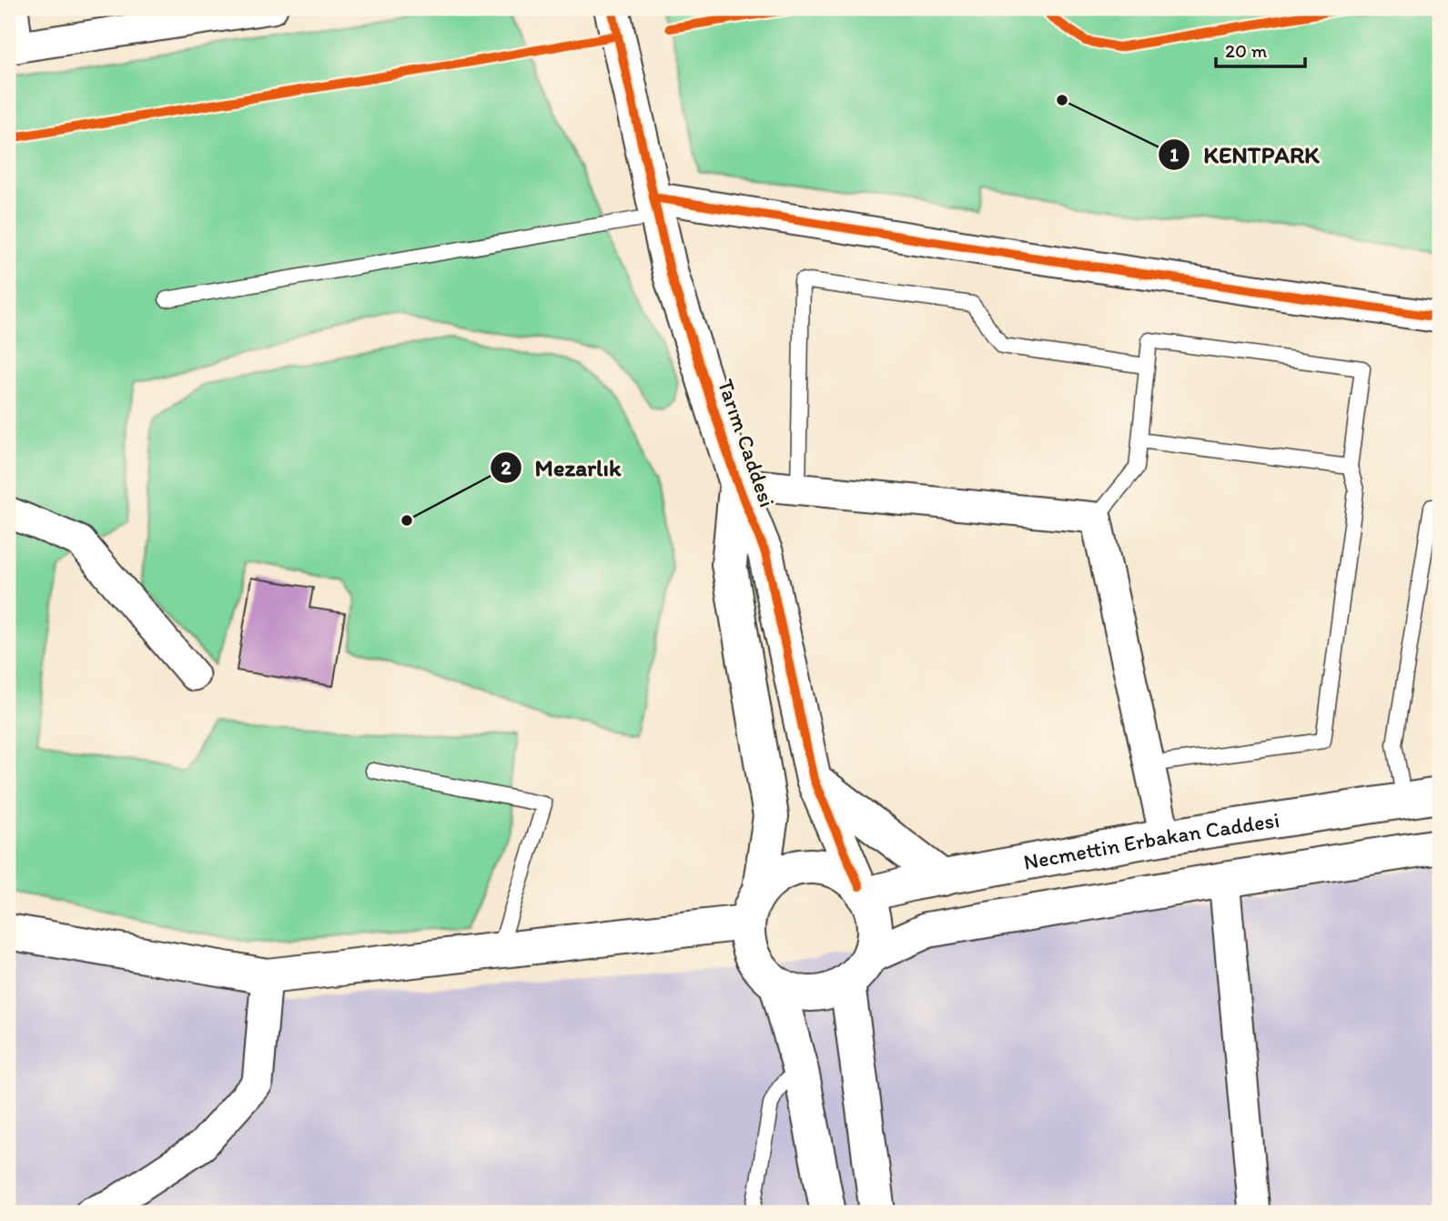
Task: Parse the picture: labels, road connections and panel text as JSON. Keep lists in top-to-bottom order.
{
  "streets": {
    "street": ["Tarım Caddesi", "Necmettin Erbakan Caddesi"]
  },
  "crossings": [
    ["Tarım Caddesi", "Necmettin Erbakan Caddesi"]
  ],
  "places": ["KENTPARK", "Mezarlık"],
  "scale_bar": "20 m"
}
